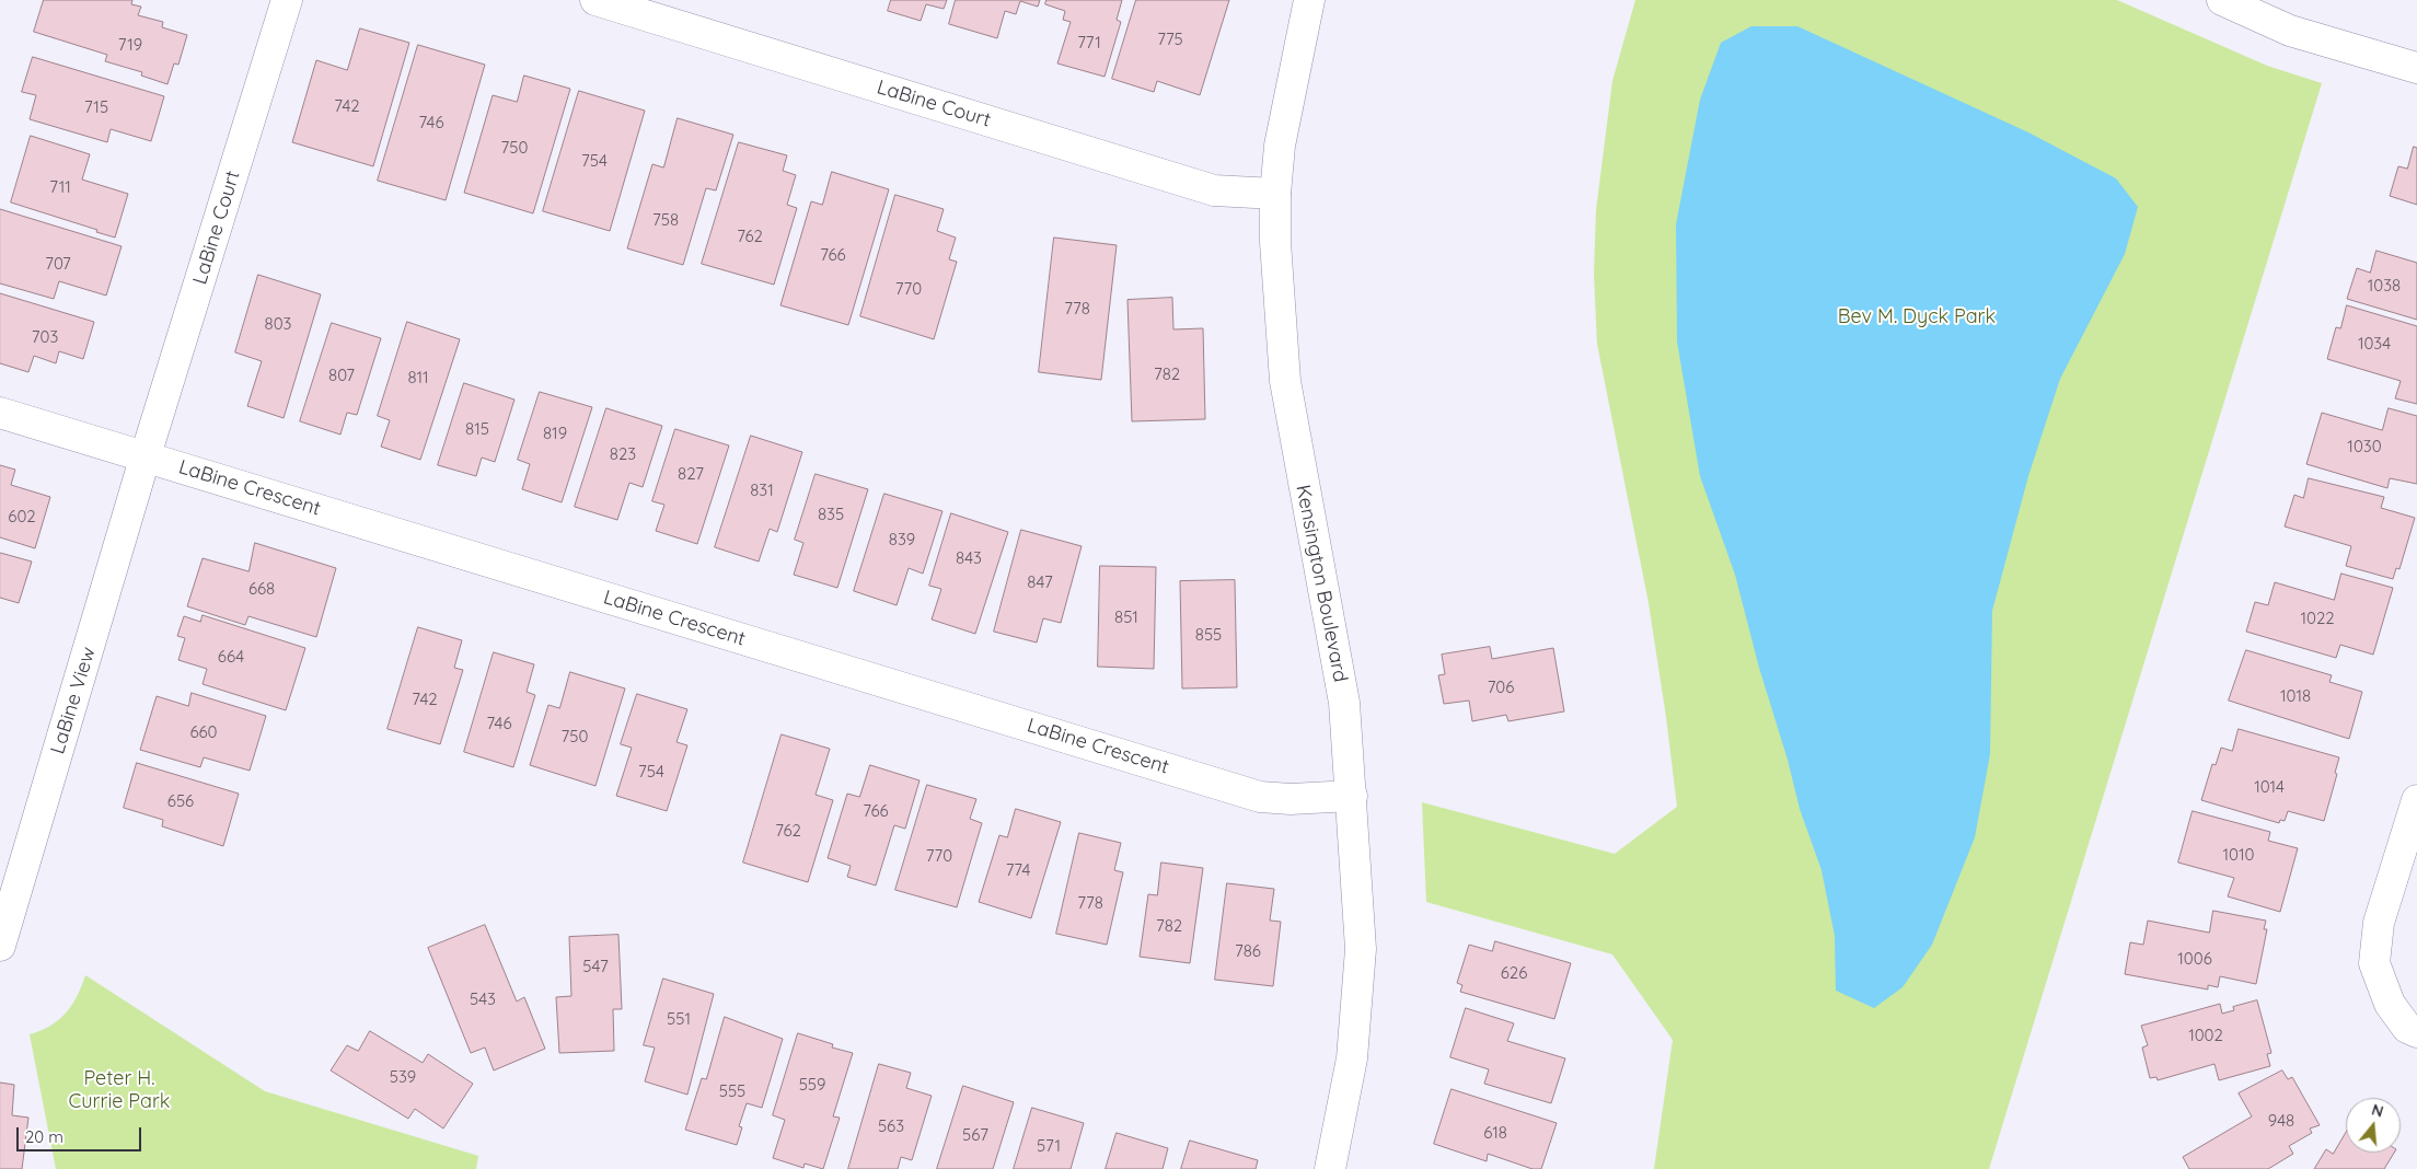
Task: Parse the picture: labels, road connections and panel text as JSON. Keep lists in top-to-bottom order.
{
  "streets": {
    "street": [
      "LaBine Court",
      "LaBine Crescent",
      "Kensington Boulevard",
      "LaBine View"
    ]
  },
  "crossings": [
    ["LaBine Court", "LaBine Crescent"],
    ["LaBine Court", "Kensington Boulevard"],
    ["LaBine Court", "LaBine View"],
    ["LaBine Crescent", "Kensington Boulevard"],
    ["LaBine Crescent", "LaBine View"]
  ],
  "parks": ["Bev M. Dyck Park", "Peter H. Currie Park"],
  "house_numbers": [
    "775",
    "771",
    "719",
    "742",
    "715",
    "746",
    "750",
    "754",
    "711",
    "758",
    "762",
    "766",
    "707",
    "1038",
    "770",
    "778",
    "803",
    "703",
    "1034",
    "782",
    "807",
    "811",
    "815",
    "819",
    "1030",
    "823",
    "827",
    "831",
    "835",
    "602",
    "839",
    "843",
    "847",
    "668",
    "851",
    "1022",
    "855",
    "664",
    "706",
    "1018",
    "742",
    "746",
    "660",
    "750",
    "754",
    "1014",
    "656",
    "766",
    "762",
    "1010",
    "770",
    "774",
    "778",
    "782",
    "786",
    "1006",
    "547",
    "626",
    "543",
    "551",
    "1002",
    "539",
    "559",
    "555",
    "948",
    "563",
    "618",
    "567",
    "571"
  ],
  "scale_bar": "20 m",
  "north": "top"
}
